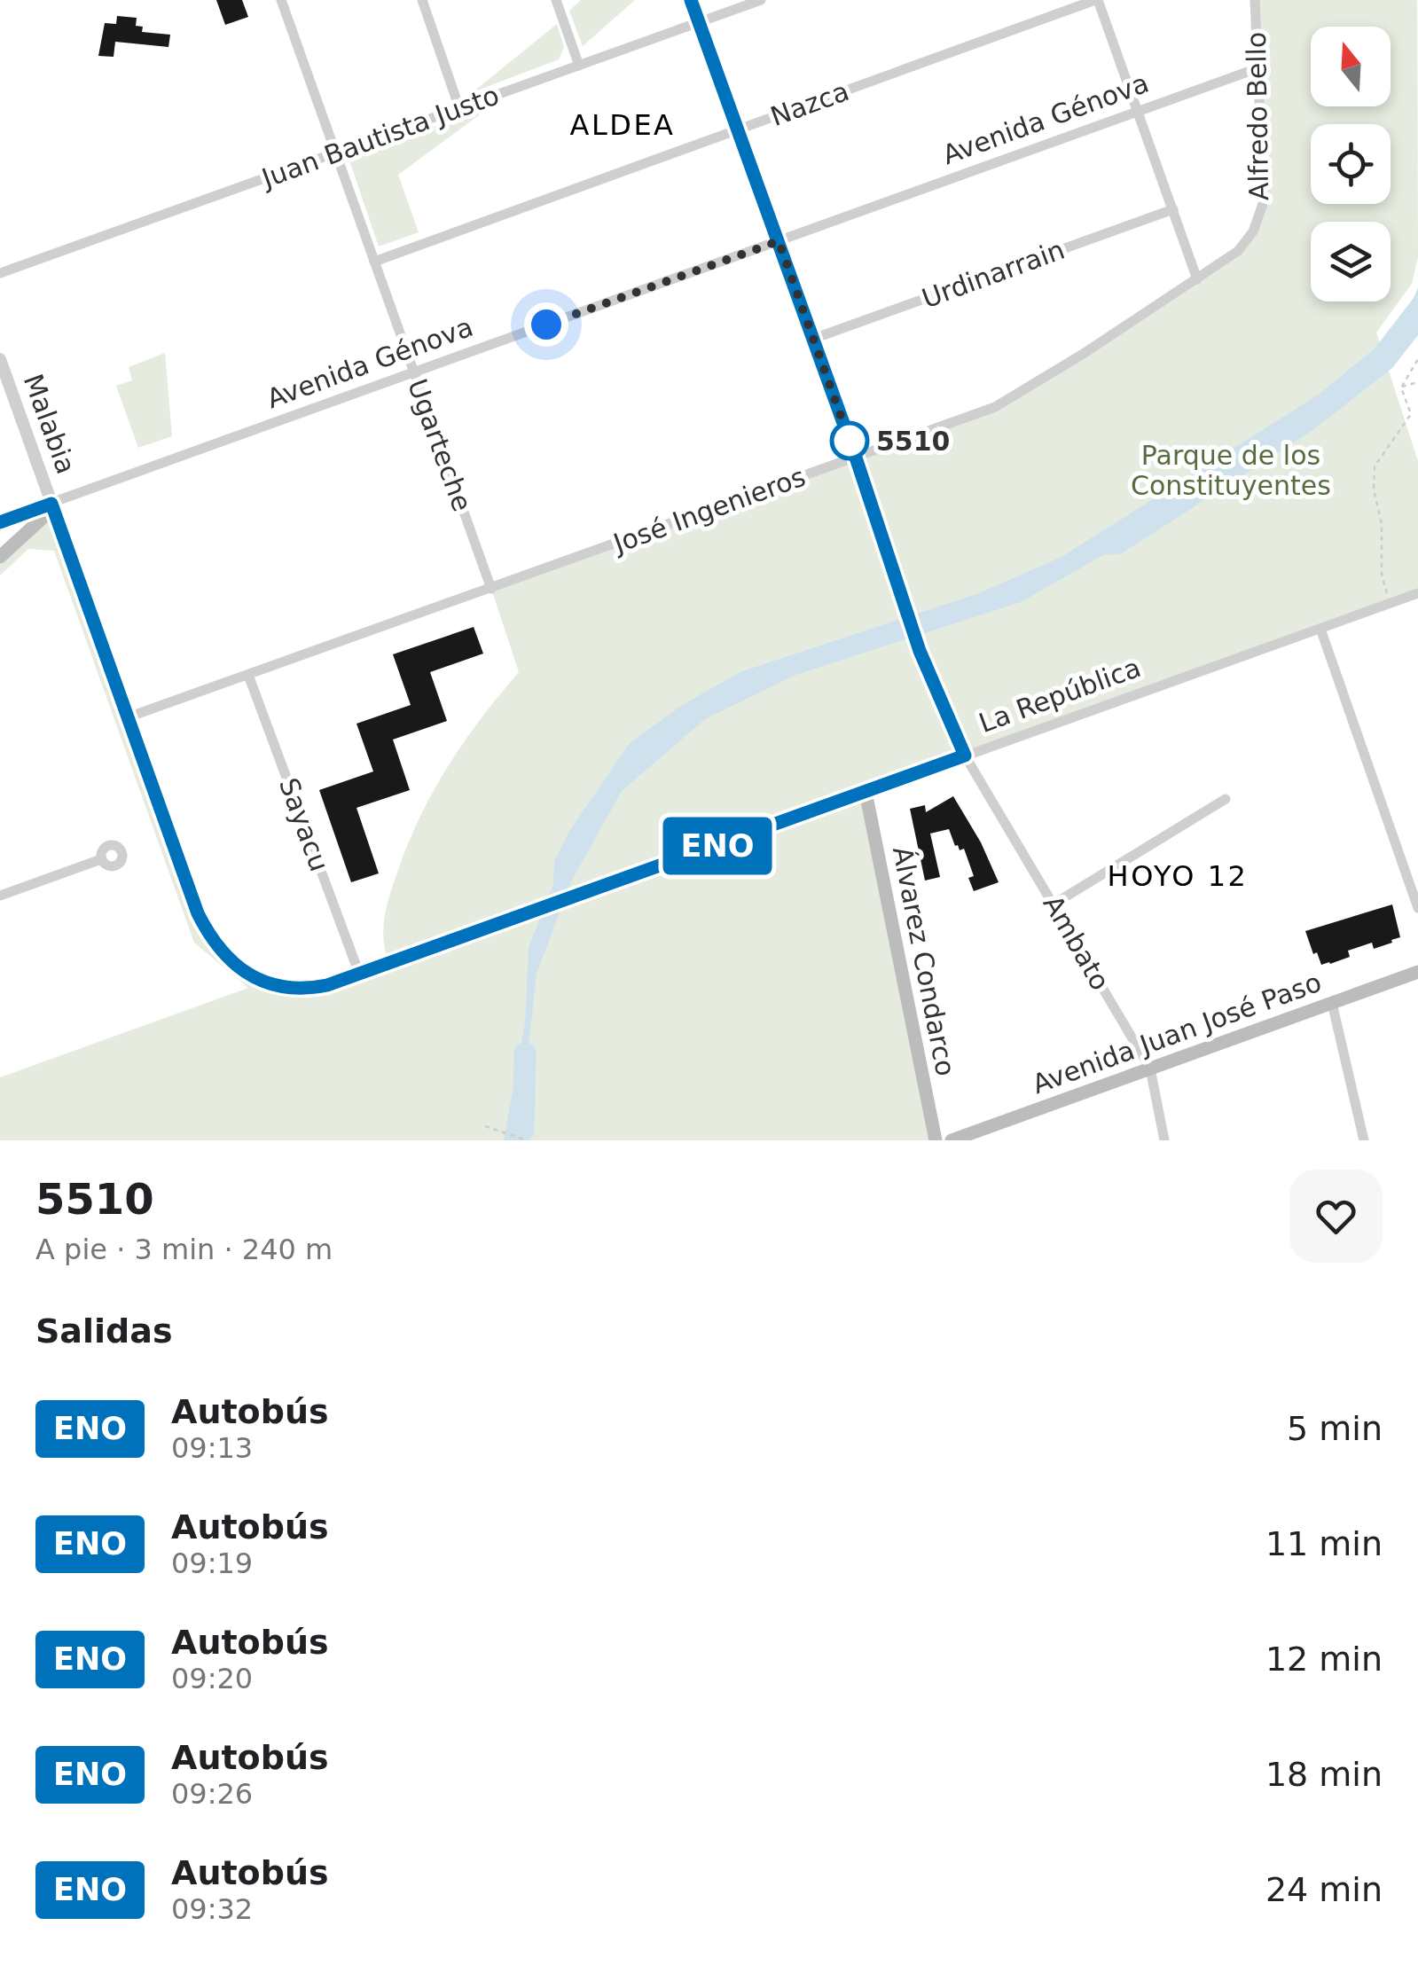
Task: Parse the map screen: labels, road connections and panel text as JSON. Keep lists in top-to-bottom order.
{
  "streets": {
    "main road": [
      "Avenida Génova",
      "Malabia",
      "La República",
      "Álvarez Condarco",
      "Avenida Juan José Paso"
    ],
    "street": [
      "Nazca",
      "Alfredo Bello",
      "Juan Bautista Justo",
      "Urdinarrain",
      "Ugarteche",
      "José Ingenieros",
      "Sayacu",
      "Ambato"
    ]
  },
  "crossings": [
    ["Nazca", "Ugarteche"],
    ["Alfredo Bello", "Avenida Génova"],
    ["Alfredo Bello", "José Ingenieros"],
    ["Avenida Génova", "Malabia"],
    ["Avenida Génova", "Ugarteche"],
    ["Juan Bautista Justo", "Ugarteche"],
    ["Malabia", "José Ingenieros"],
    ["Malabia", "La República"],
    ["Ugarteche", "José Ingenieros"],
    ["José Ingenieros", "Sayacu"],
    ["La República", "Sayacu"],
    ["La República", "Ambato"],
    ["La República", "Álvarez Condarco"],
    ["Ambato", "Avenida Juan José Paso"]
  ],
  "districts": ["ALDEA", "HOYO 12"],
  "parks": ["Parque de los Constituyentes"],
  "places": ["5510"],
  "lines": ["bus line ENO"],
  "north": "top",
  "page": {
    "on_map": "ENO",
    "heading": [
      ["5510", "A pie · 3 min · 240 m"],
      "Salidas"
    ],
    "list": [
      {
        "mark": "ENO",
        "name": "Autobús",
        "note": "09:13",
        "value": "5 min"
      },
      {
        "mark": "ENO",
        "name": "Autobús",
        "note": "09:19",
        "value": "11 min"
      },
      {
        "mark": "ENO",
        "name": "Autobús",
        "note": "09:20",
        "value": "12 min"
      },
      {
        "mark": "ENO",
        "name": "Autobús",
        "note": "09:26",
        "value": "18 min"
      },
      {
        "mark": "ENO",
        "name": "Autobús",
        "note": "09:32",
        "value": "24 min"
      }
    ]
  }
}
